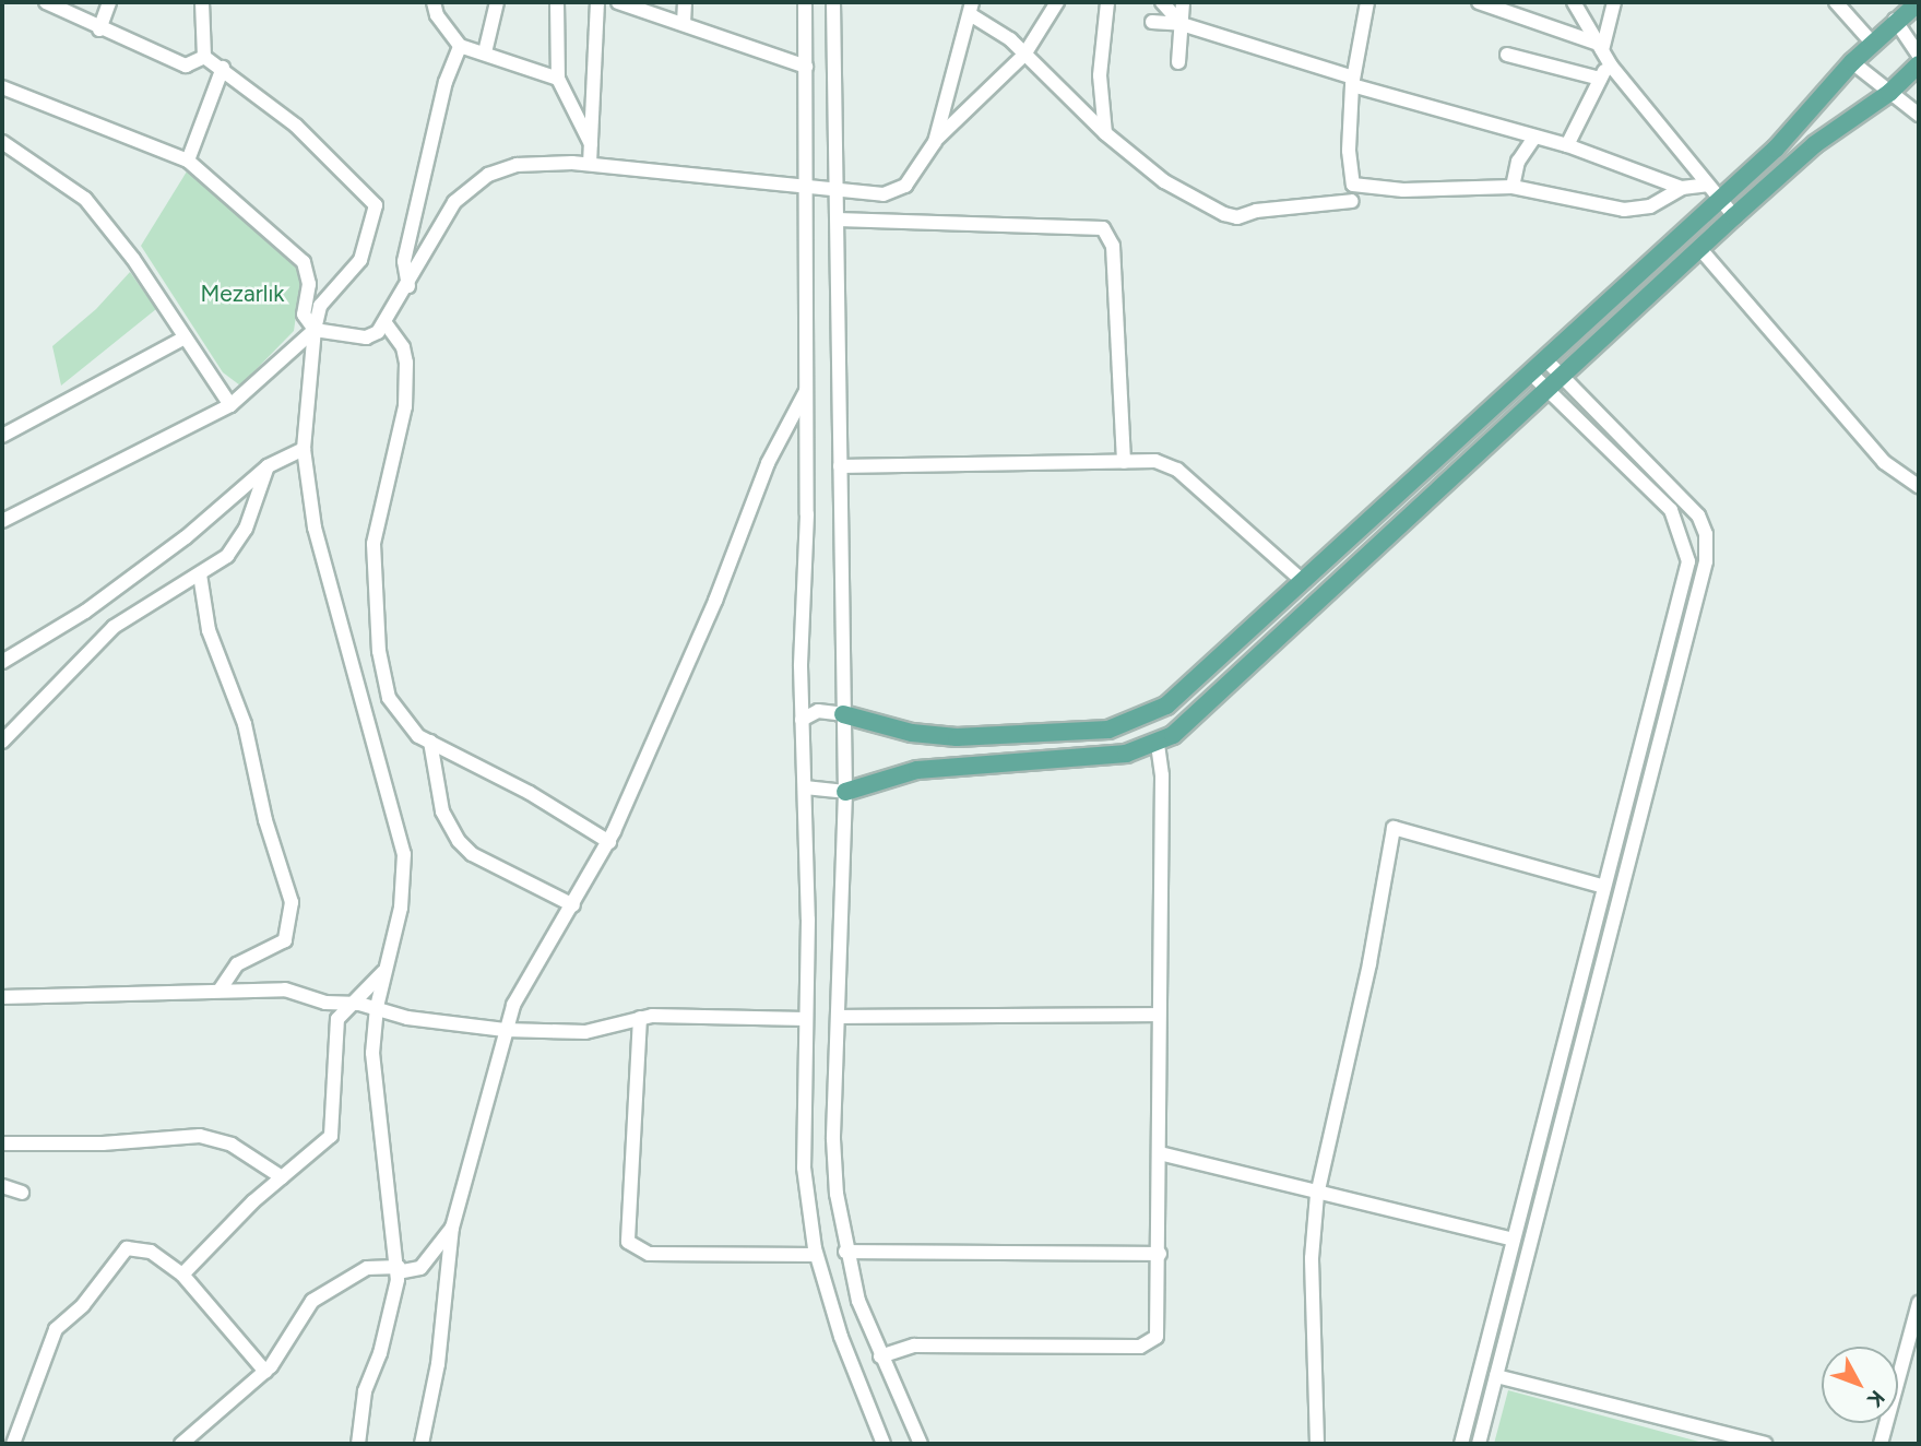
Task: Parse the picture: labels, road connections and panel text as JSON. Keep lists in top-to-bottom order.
{
  "parks": ["Mezarlık"],
  "north": "bottom right"
}
